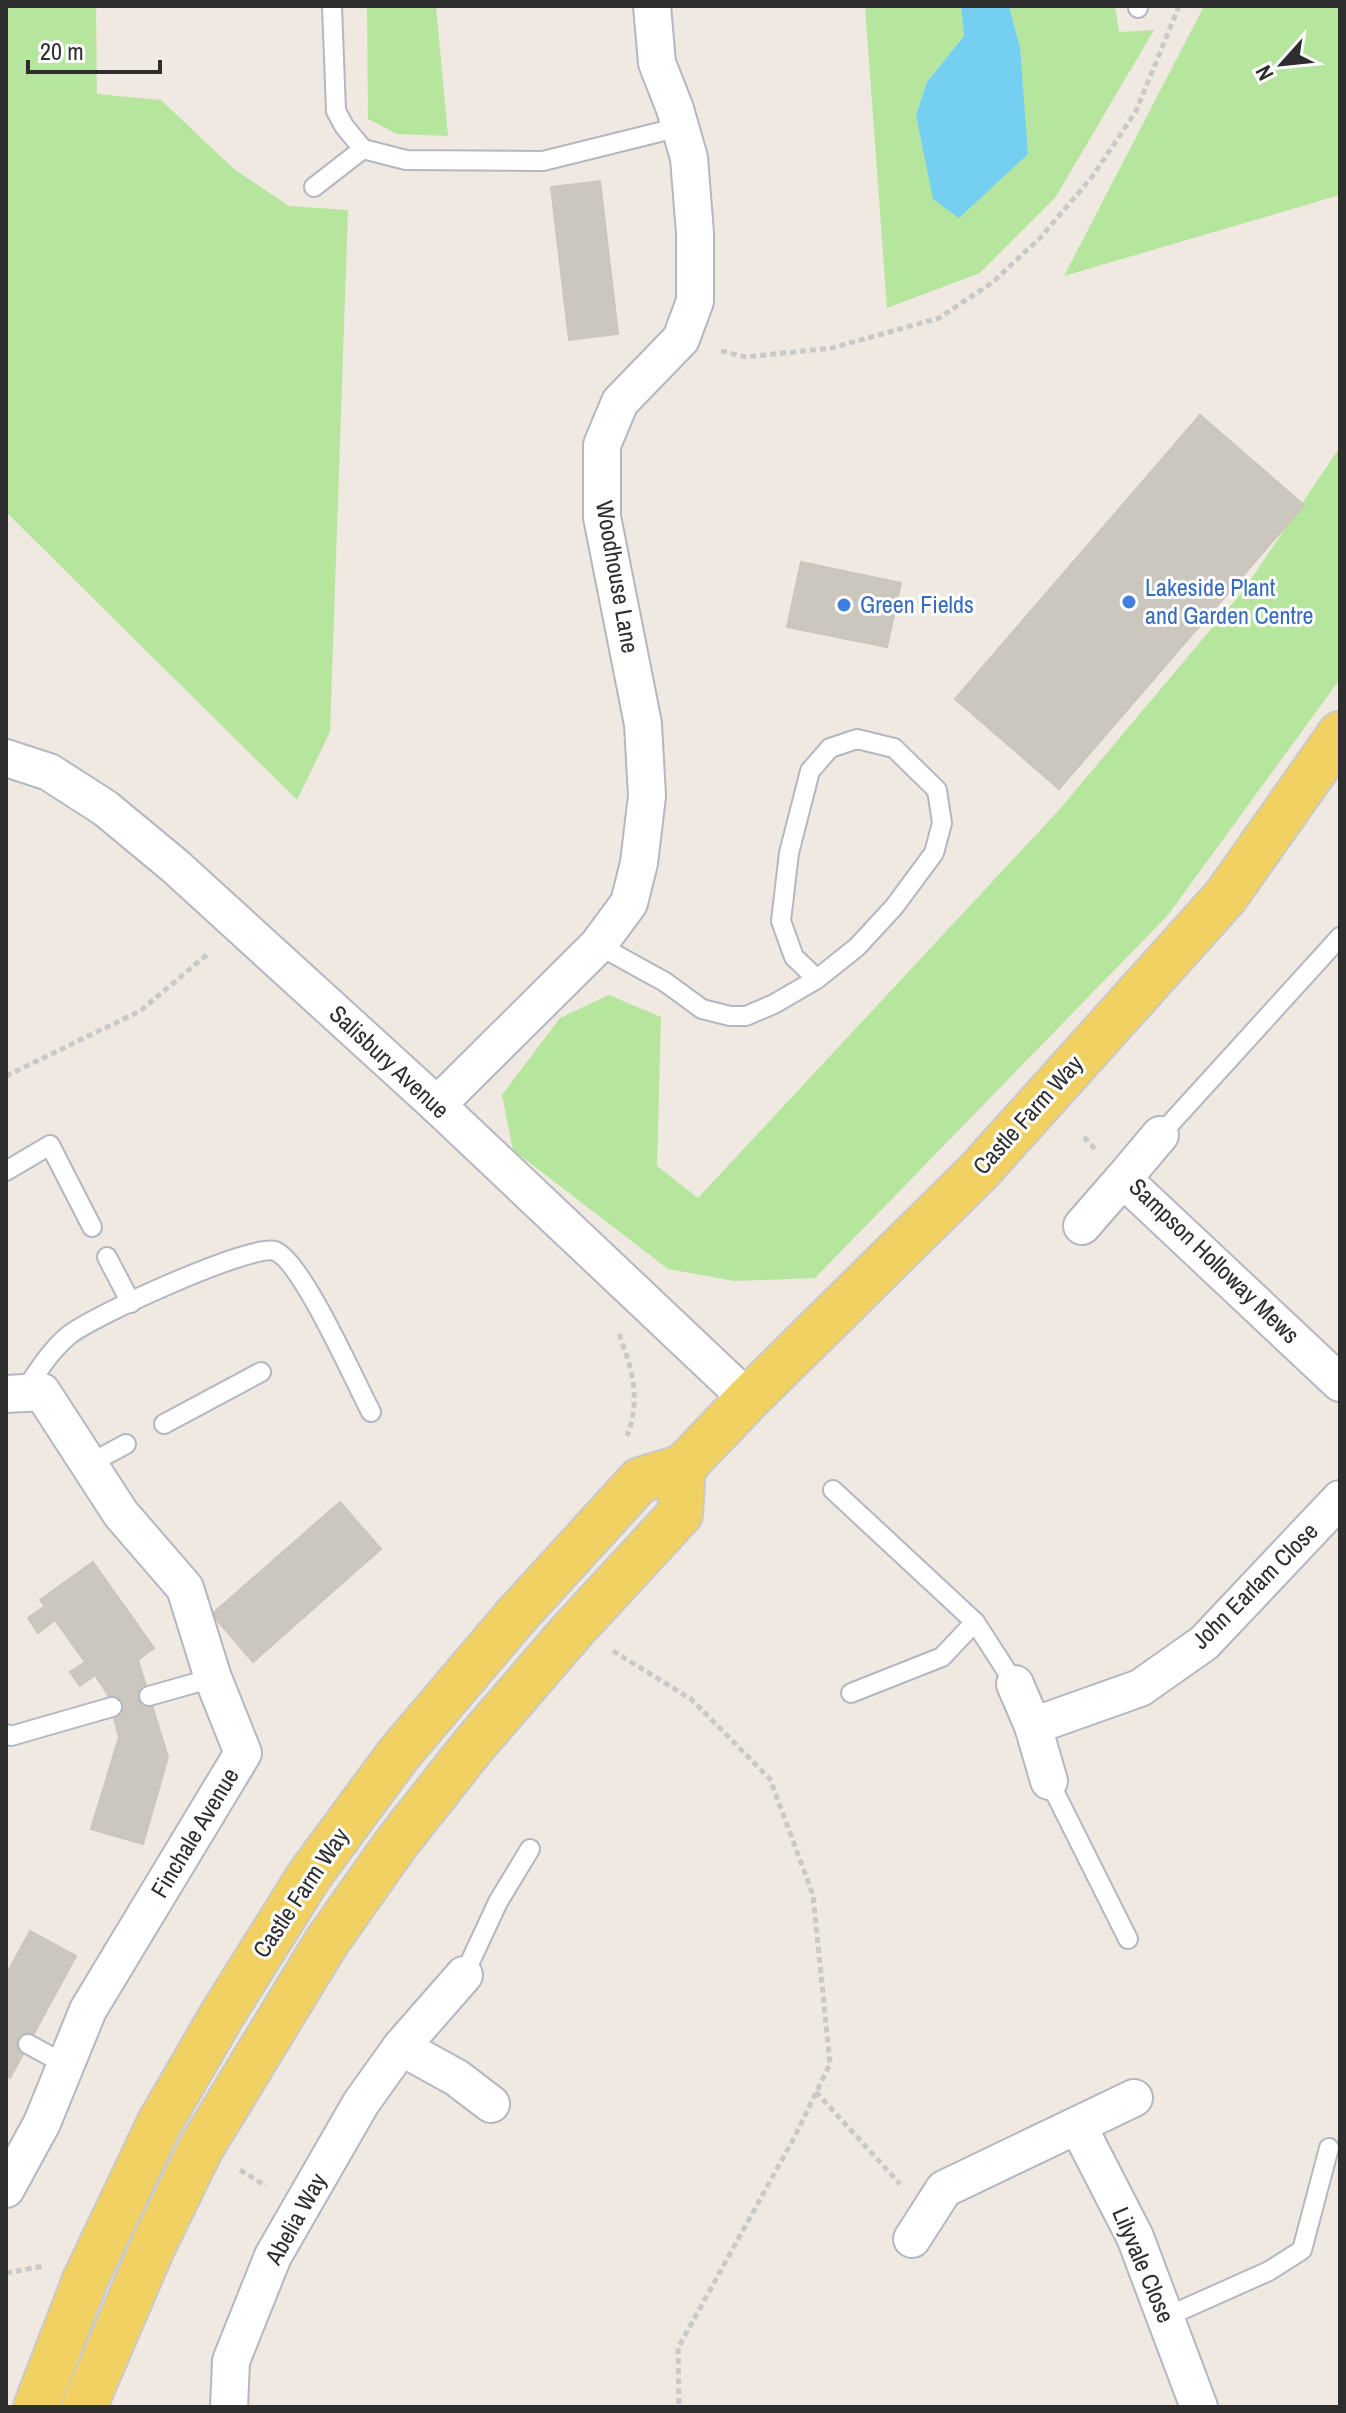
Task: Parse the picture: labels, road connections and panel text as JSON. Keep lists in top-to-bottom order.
{
  "streets": {
    "main road": ["Castle Farm Way"],
    "street": [
      "Woodhouse Lane",
      "Salisbury Avenue",
      "Sampson Holloway Mews",
      "John Earlam Close",
      "Finchale Avenue",
      "Abelia Way",
      "Lilyvale Close"
    ]
  },
  "crossings": [
    ["Woodhouse Lane", "Salisbury Avenue"],
    ["Salisbury Avenue", "Castle Farm Way"]
  ],
  "places": ["Lakeside Plant and Garden Centre", "Green Fields"],
  "scale_bar": "20 m",
  "north": "bottom left"
}
